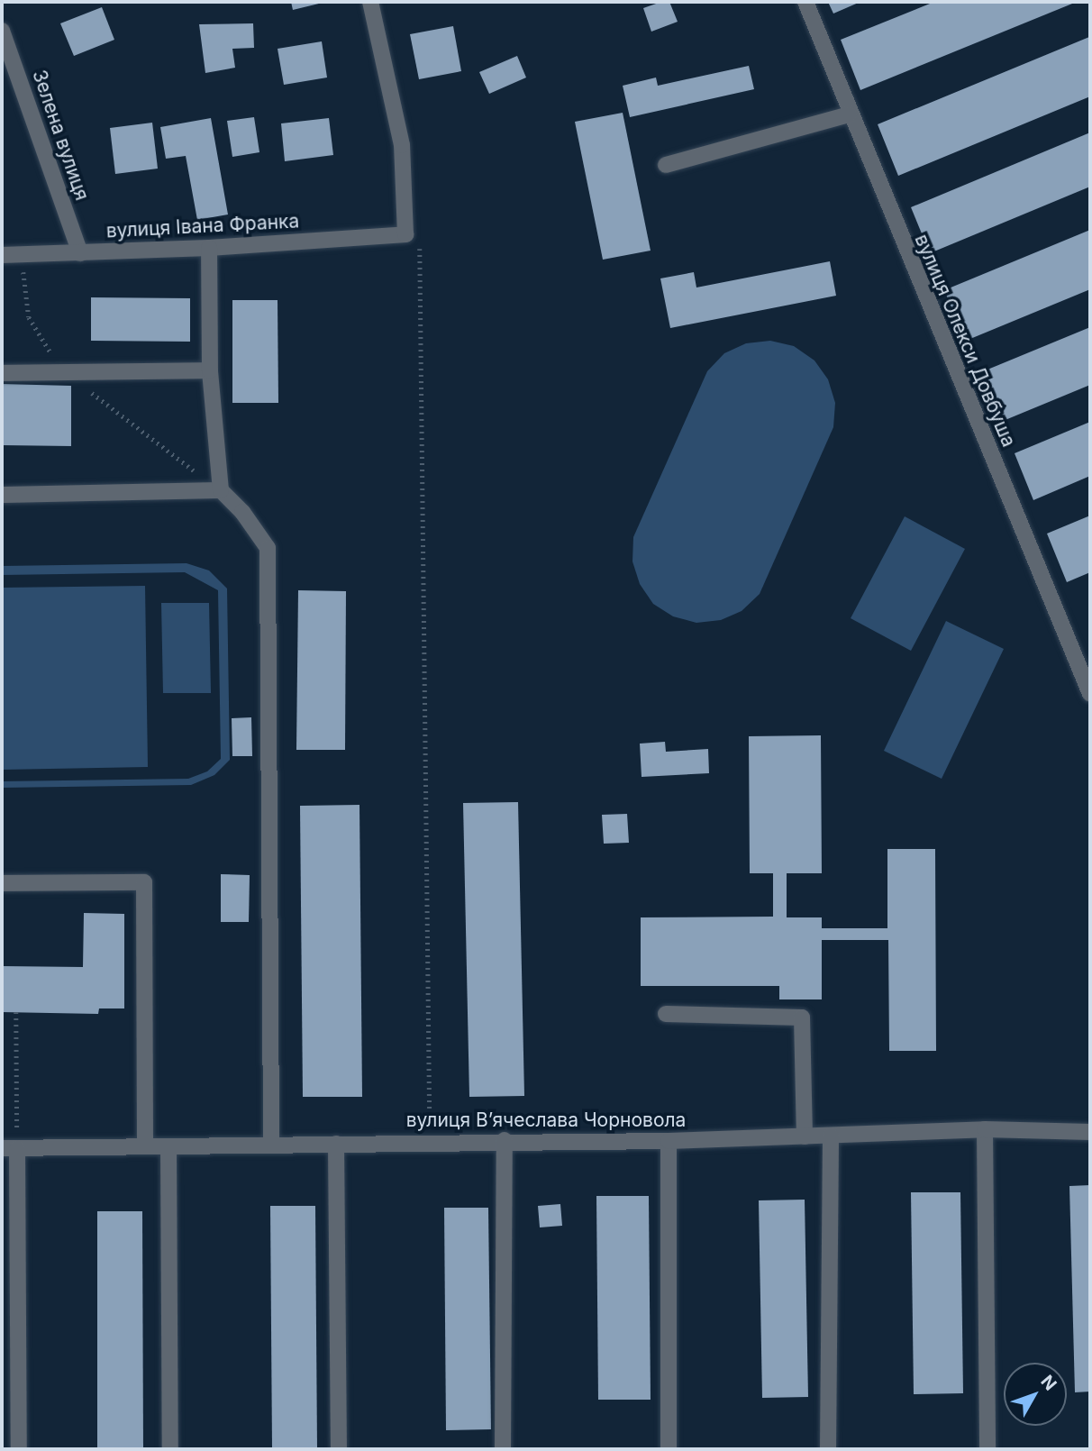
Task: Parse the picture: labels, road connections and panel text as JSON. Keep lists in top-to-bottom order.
{
  "streets": {
    "street": [
      "Зелена вулиця",
      "вулиця Івана Франка",
      "вулиця Олекси Довбуша",
      "вулиця Вʼячеслава Чорновола"
    ]
  },
  "crossings": [
    ["Зелена вулиця", "вулиця Івана Франка"]
  ],
  "north": "top right"
}
